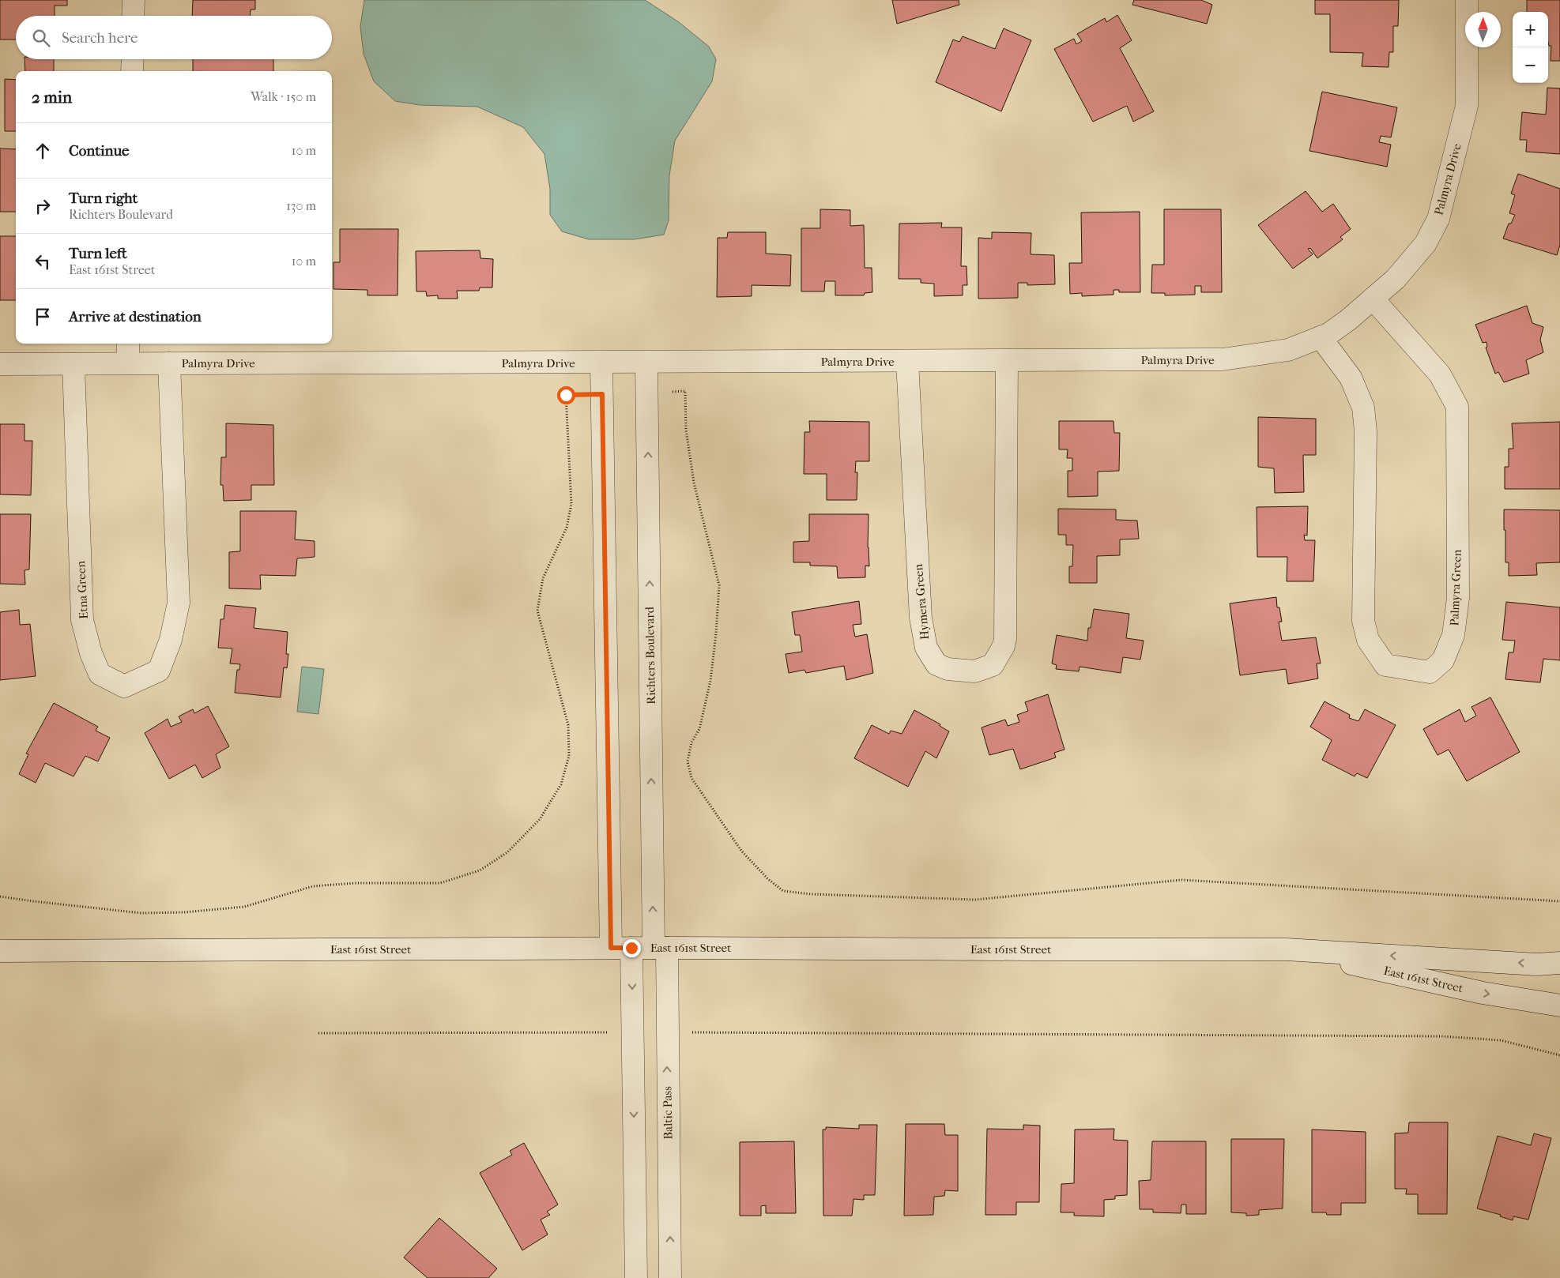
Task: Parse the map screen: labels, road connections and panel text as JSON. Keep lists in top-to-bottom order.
{
  "streets": {
    "street": [
      "Palmyra Drive",
      "Palmyra Green",
      "Etna Green",
      "Hymera Green",
      "Richters Boulevard",
      "East 161st Street",
      "Baltic Pass"
    ]
  },
  "crossings": [
    ["Palmyra Drive", "Palmyra Green"],
    ["Palmyra Drive", "Etna Green"],
    ["Palmyra Drive", "Hymera Green"],
    ["Palmyra Drive", "Richters Boulevard"],
    ["Richters Boulevard", "East 161st Street"],
    ["Richters Boulevard", "Baltic Pass"],
    ["East 161st Street", "Baltic Pass"]
  ],
  "north": "top",
  "page": {
    "map_buttons": ["+", "−"],
    "search": "Search here",
    "heading": ["2 min", "Walk · 150 m"],
    "list": [
      ["Continue", "10 m"],
      ["Turn right", "Richters Boulevard", "130 m"],
      ["Turn left", "East 161st Street", "10 m"],
      "Arrive at destination"
    ]
  }
}
